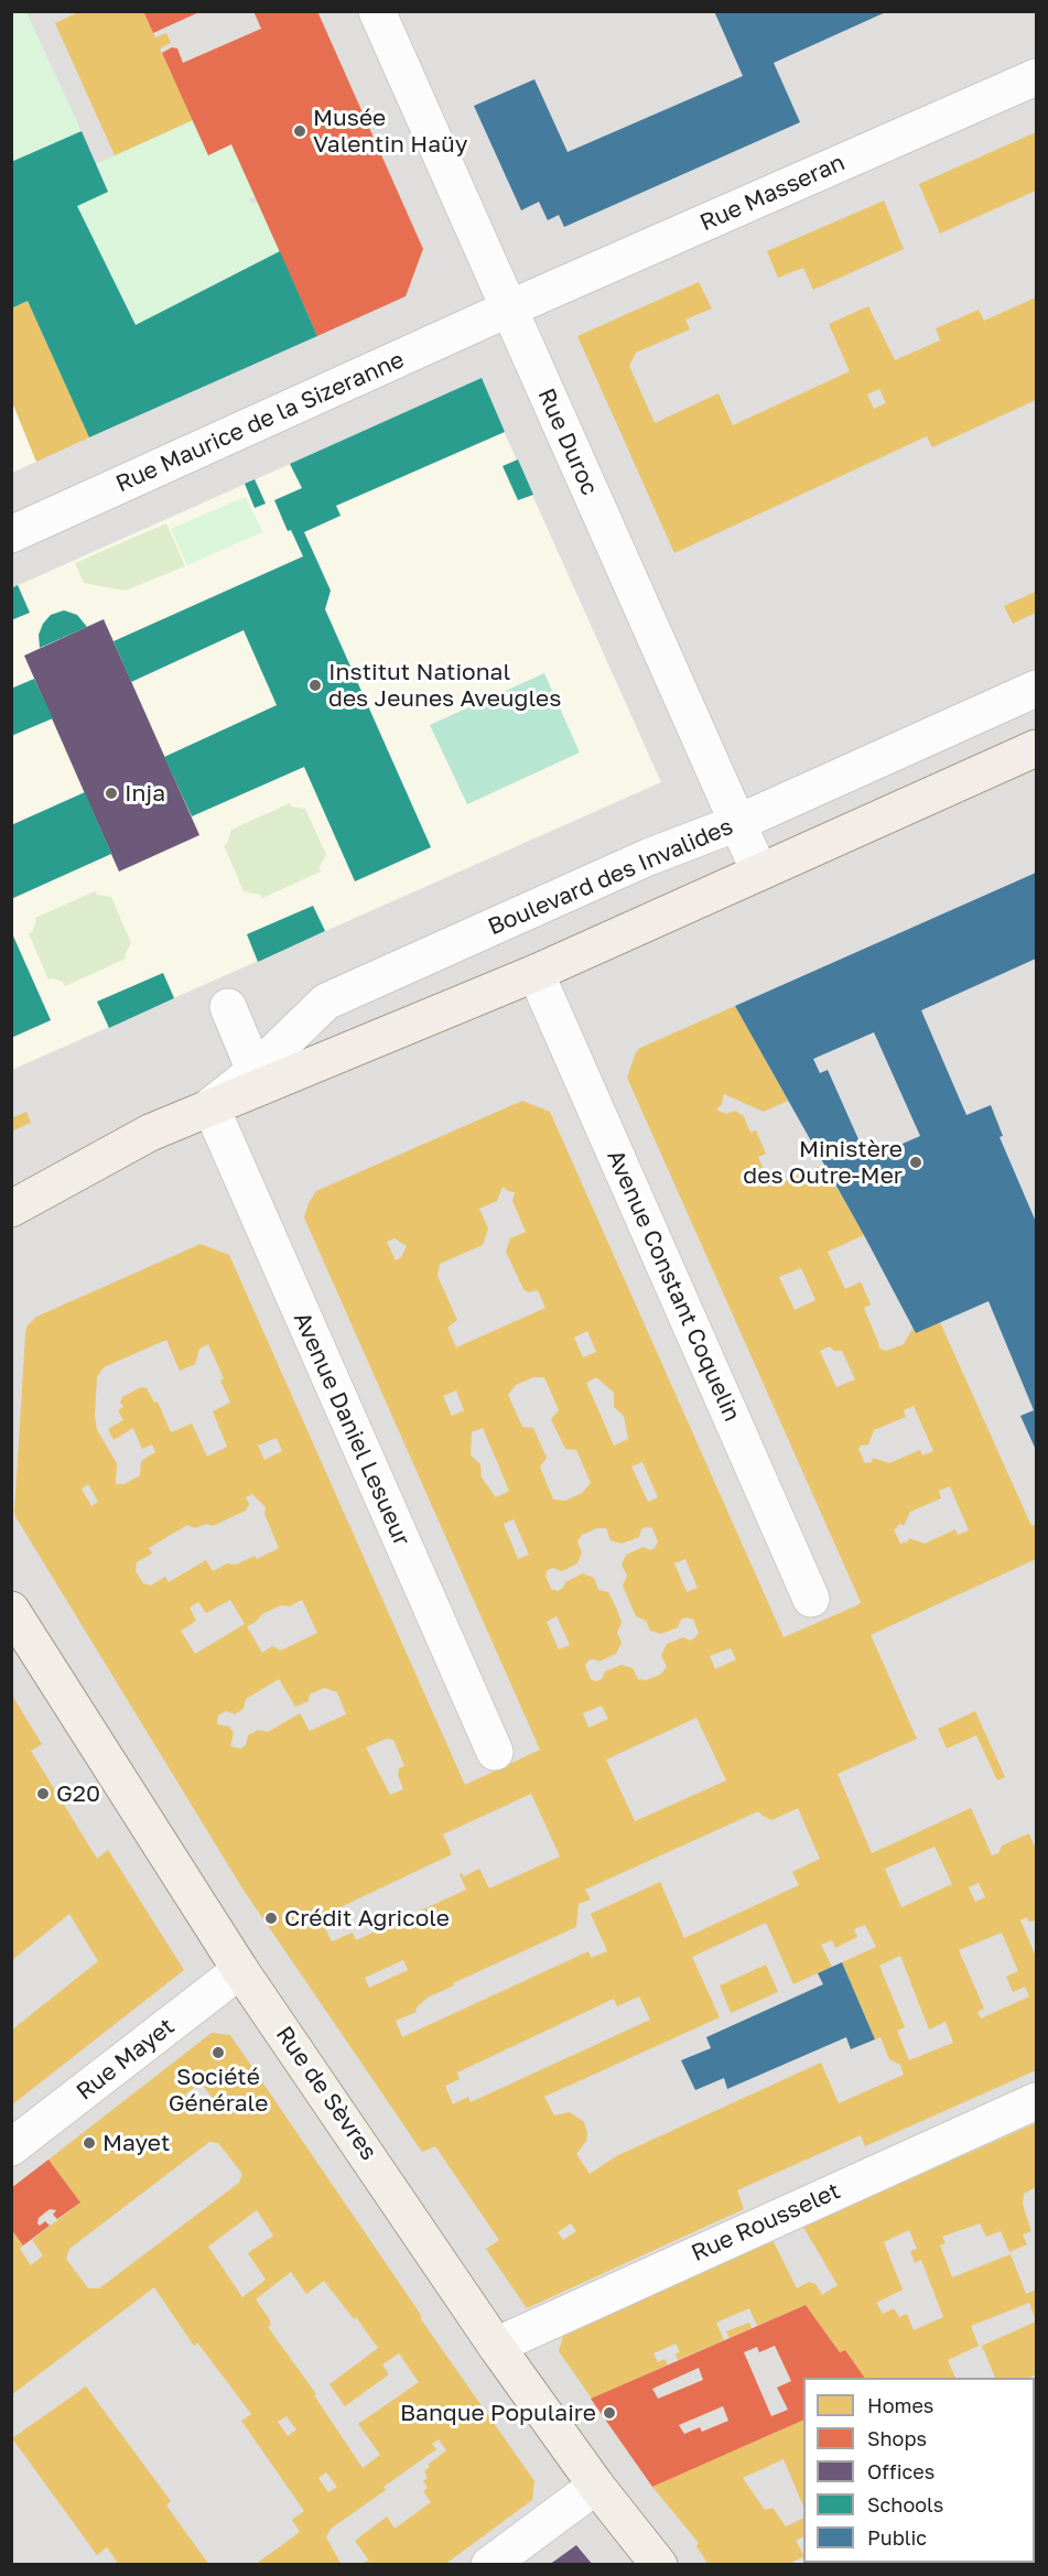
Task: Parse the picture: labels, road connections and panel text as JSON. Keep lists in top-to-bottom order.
{
  "streets": {
    "main road": ["Boulevard des Invalides", "Rue de Sèvres"],
    "street": [
      "Rue Masseran",
      "Rue Maurice de la Sizeranne",
      "Rue Duroc",
      "Avenue Constant Coquelin",
      "Avenue Daniel Lesueur",
      "Rue Mayet",
      "Rue Rousselet"
    ]
  },
  "crossings": [
    ["Rue Masseran", "Rue Maurice de la Sizeranne"],
    ["Rue Masseran", "Rue Duroc"],
    ["Rue Maurice de la Sizeranne", "Rue Duroc"],
    ["Rue Duroc", "Boulevard des Invalides"],
    ["Boulevard des Invalides", "Avenue Constant Coquelin"],
    ["Boulevard des Invalides", "Avenue Daniel Lesueur"],
    ["Rue Mayet", "Rue de Sèvres"],
    ["Rue de Sèvres", "Rue Rousselet"]
  ],
  "places": [
    "Musée Valentin Haüy",
    "Institut National des Jeunes Aveugles",
    "Inja",
    "Ministère des Outre-Mer",
    "G20",
    "Crédit Agricole",
    "Société Générale",
    "Mayet",
    "Banque Populaire"
  ],
  "legend": [
    "Homes",
    "Shops",
    "Offices",
    "Schools",
    "Public"
  ]
}
